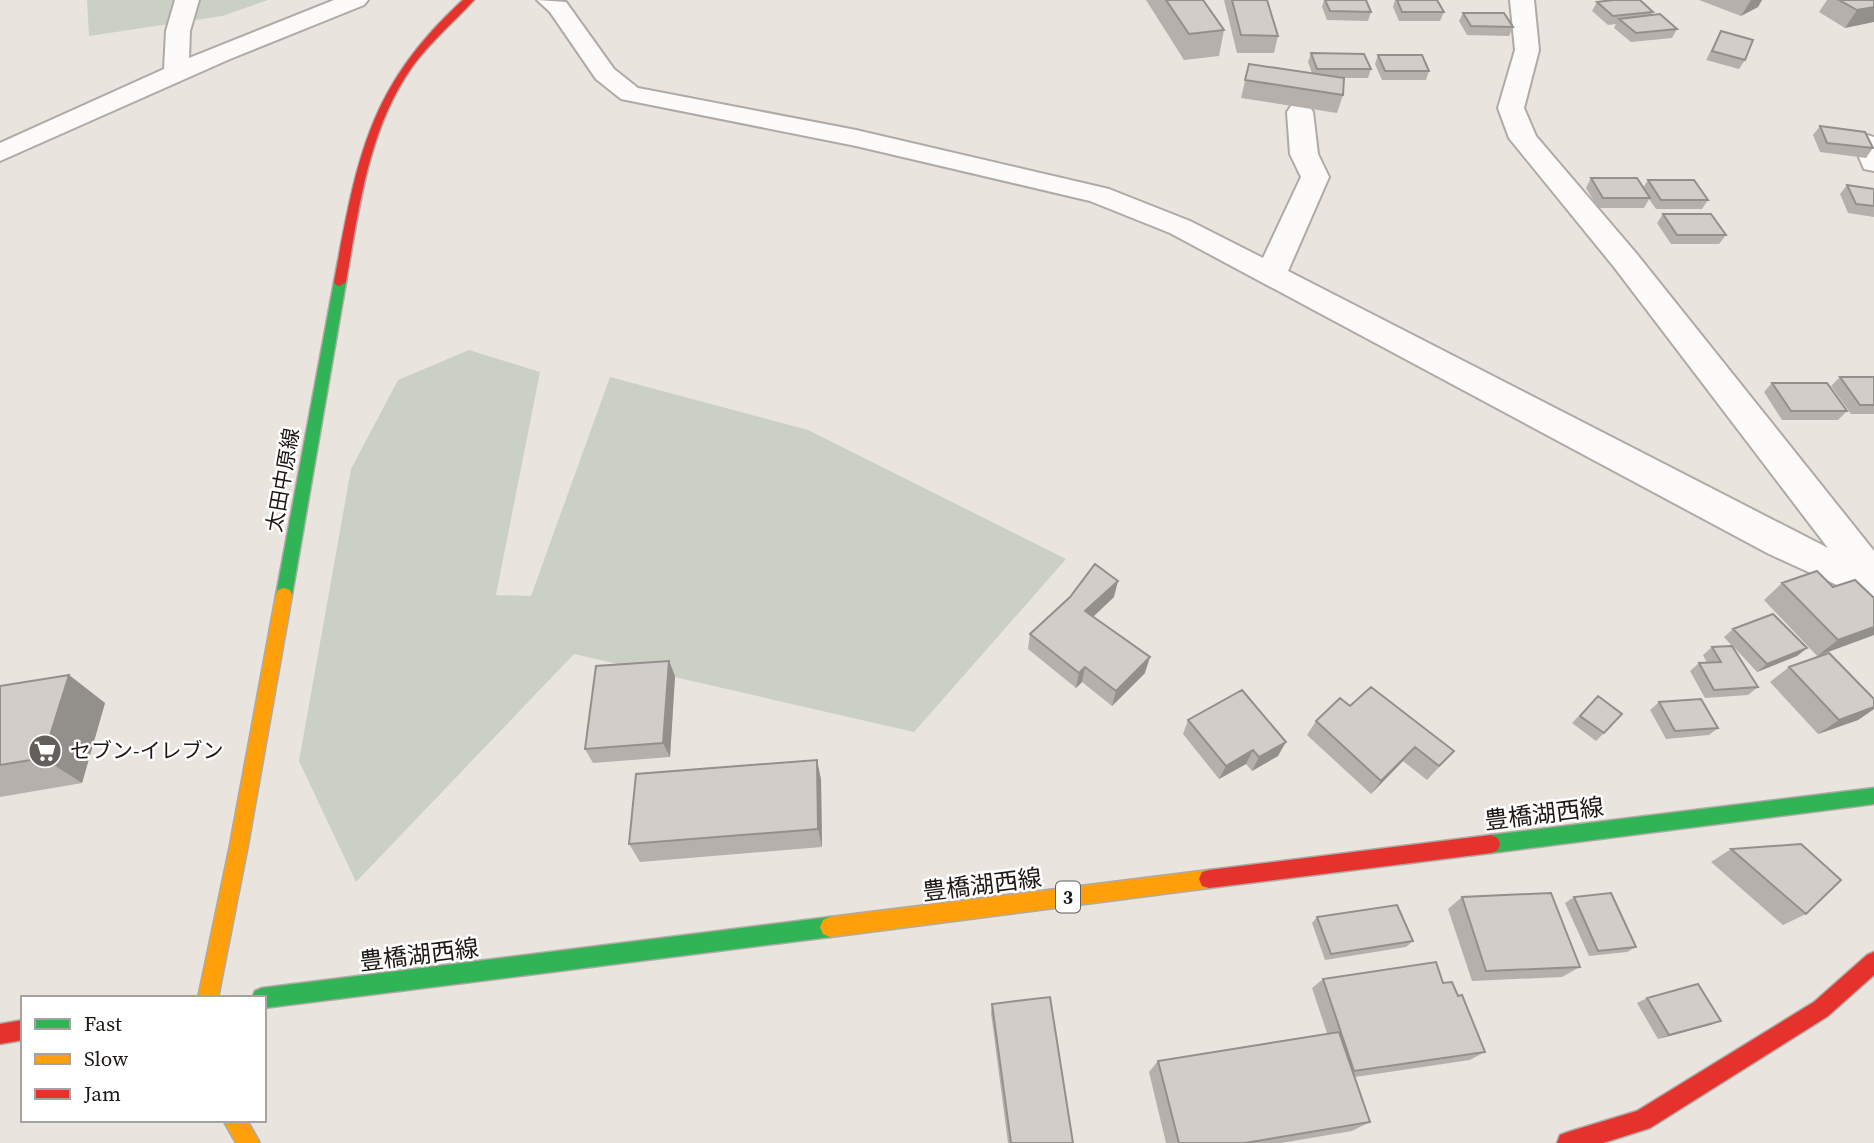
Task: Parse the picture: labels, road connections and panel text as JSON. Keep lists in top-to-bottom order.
{
  "streets": {
    "main road": ["太田中原線", "豊橋湖西線", "3"]
  },
  "places": {
    "supermarket": ["セブン-イレブン"]
  },
  "legend": ["Fast", "Slow", "Jam"]
}
